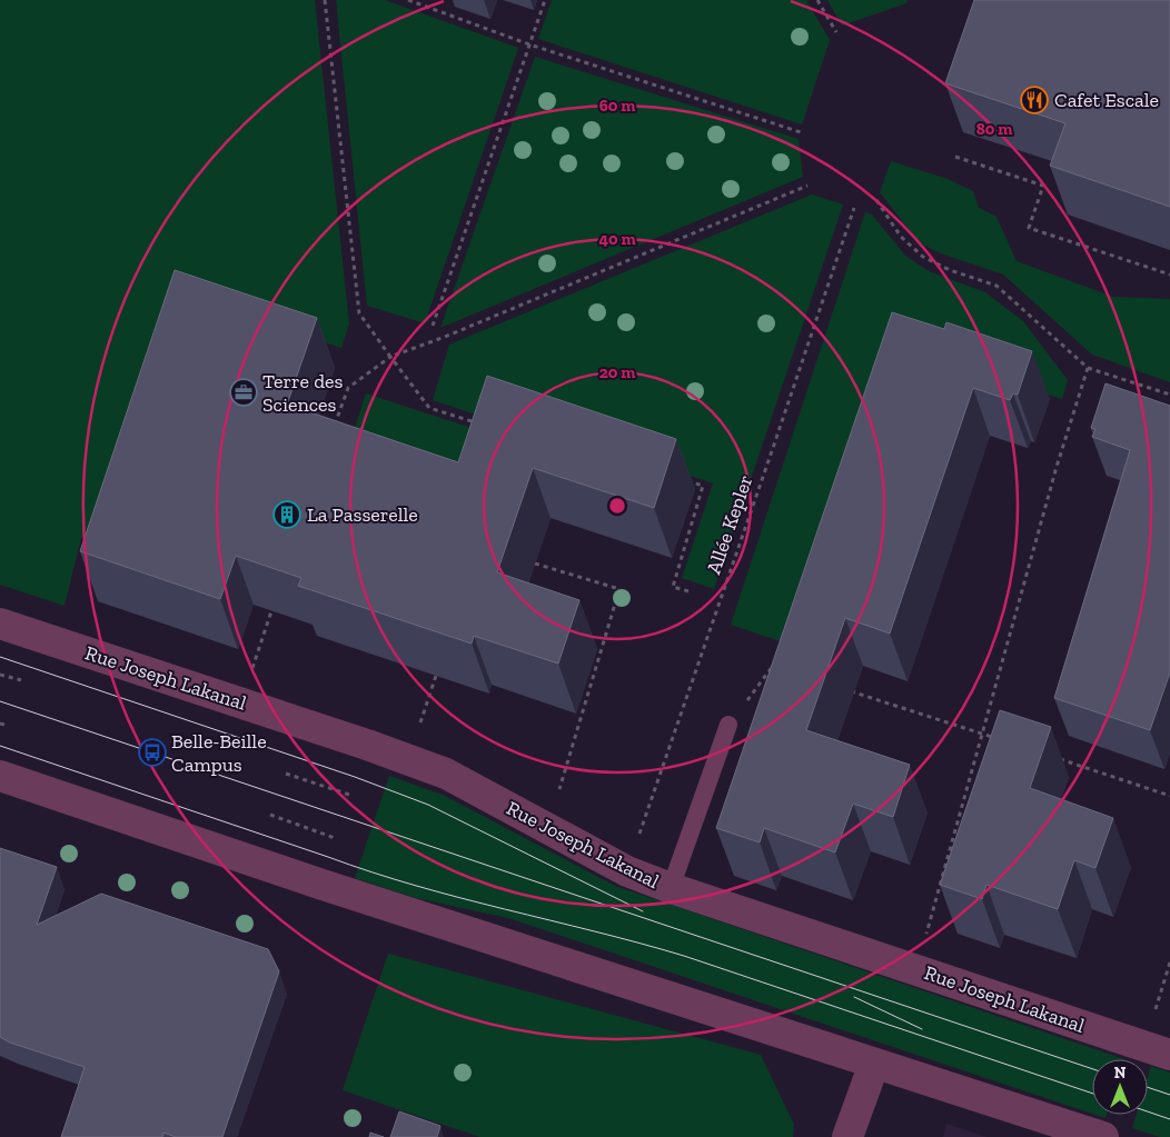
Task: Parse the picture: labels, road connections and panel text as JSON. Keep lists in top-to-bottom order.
{
  "streets": {
    "street": ["Rue Joseph Lakanal"],
    "path": ["Allée Kepler"]
  },
  "places": {
    "restaurant": ["Cafet Escale"],
    "office": ["Terre des Sciences"],
    "building": ["La Passerelle"],
    "bus stop": ["Belle-Beille Campus"]
  },
  "north": "top",
  "rings": [
    "60 m",
    "80 m",
    "40 m",
    "20 m"
  ]
}
